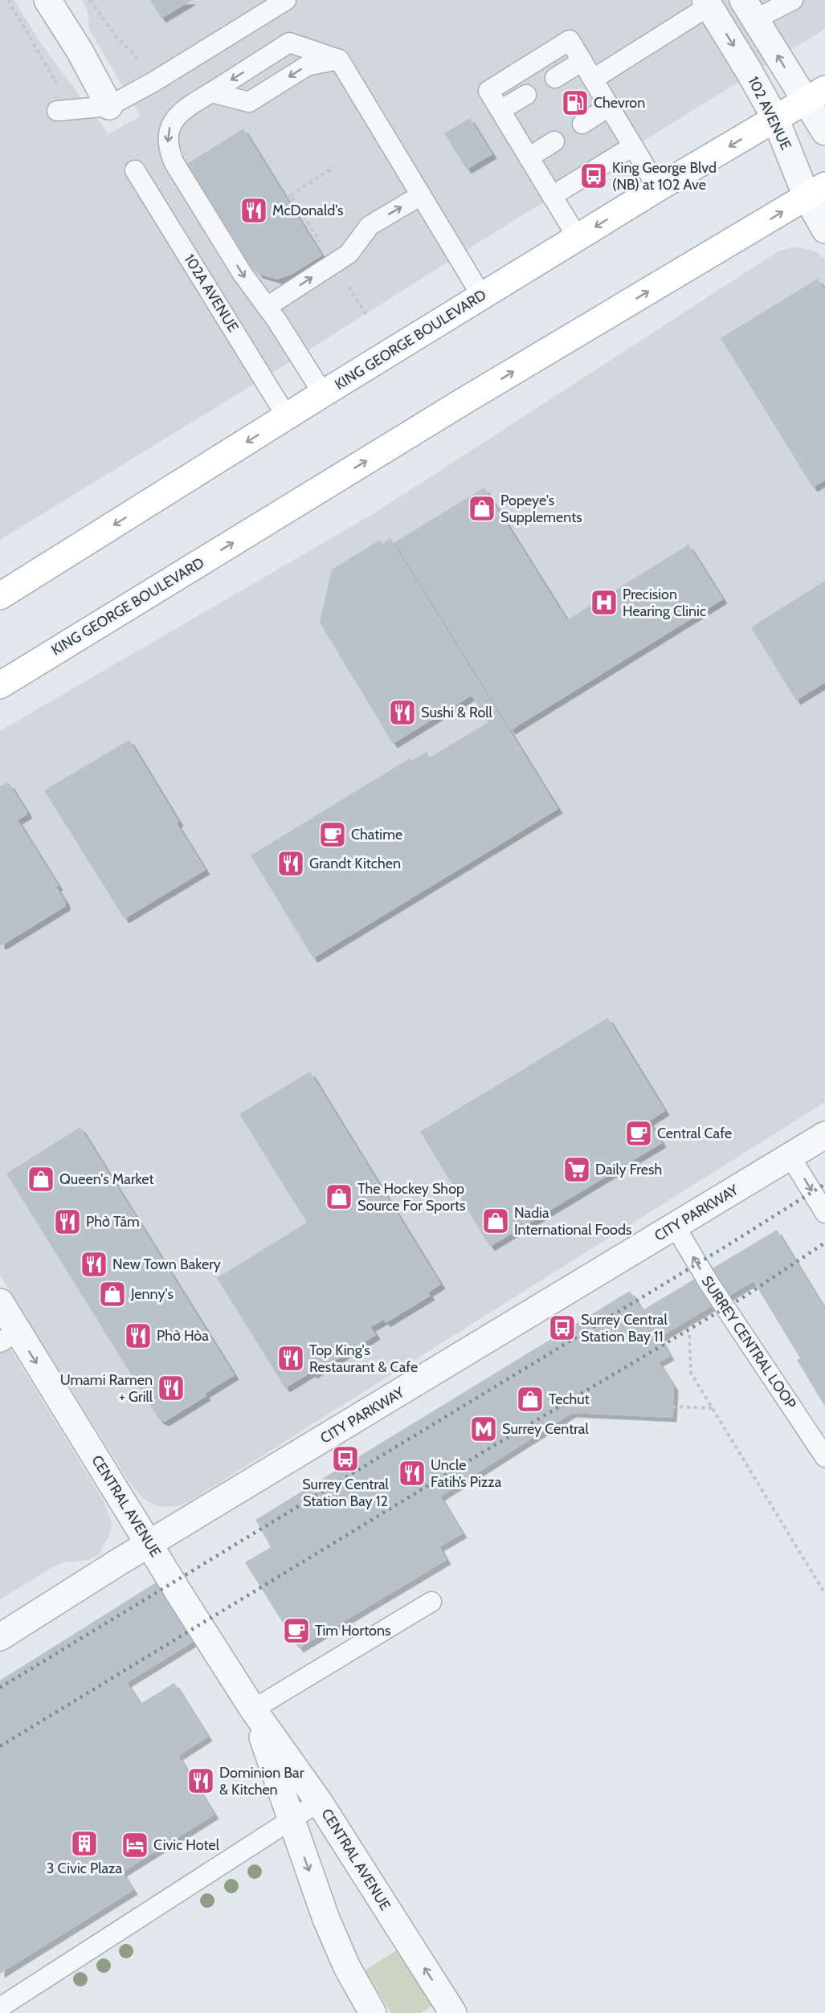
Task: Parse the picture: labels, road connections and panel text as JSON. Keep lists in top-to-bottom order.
{
  "streets": {
    "main road": ["KING GEORGE BOULEVARD"],
    "street": ["102 AVENUE", "CITY PARKWAY", "CENTRAL AVENUE"],
    "lane": ["102A AVENUE", "SURREY CENTRAL LOOP"]
  },
  "crossings": [
    ["102 AVENUE", "KING GEORGE BOULEVARD"],
    ["102A AVENUE", "KING GEORGE BOULEVARD"],
    ["CITY PARKWAY", "SURREY CENTRAL LOOP"],
    ["CITY PARKWAY", "CENTRAL AVENUE"]
  ],
  "one_way": ["SURREY CENTRAL LOOP"],
  "places": {
    "fuel station": ["Chevron"],
    "bus stop": ["King George Blvd (NB) at 102 Ave", "Surrey Central Station Bay 11", "Surrey Central Station Bay 12"],
    "restaurant": [
      "McDonald's",
      "Sushi & Roll",
      "Grandt Kitchen",
      "Phở Tâm",
      "New Town Bakery",
      "Phở Hòa",
      "Top King's Restaurant & Cafe",
      "Umami Ramen + Grill",
      "Uncle Fatih’s Pizza",
      "Dominion Bar & Kitchen"
    ],
    "shop": [
      "Popeye's Supplements",
      "Queen's Market",
      "The Hockey Shop Source For Sports",
      "Nadia International Foods",
      "Jenny's",
      "Techut"
    ],
    "hospital": ["Precision Hearing Clinic"],
    "cafe": ["Chatime", "Central Cafe", "Tim Hortons"],
    "supermarket": ["Daily Fresh"],
    "metro station": ["Surrey Central"],
    "building": ["3 Civic Plaza"],
    "hotel": ["Civic Hotel"]
  }
}
